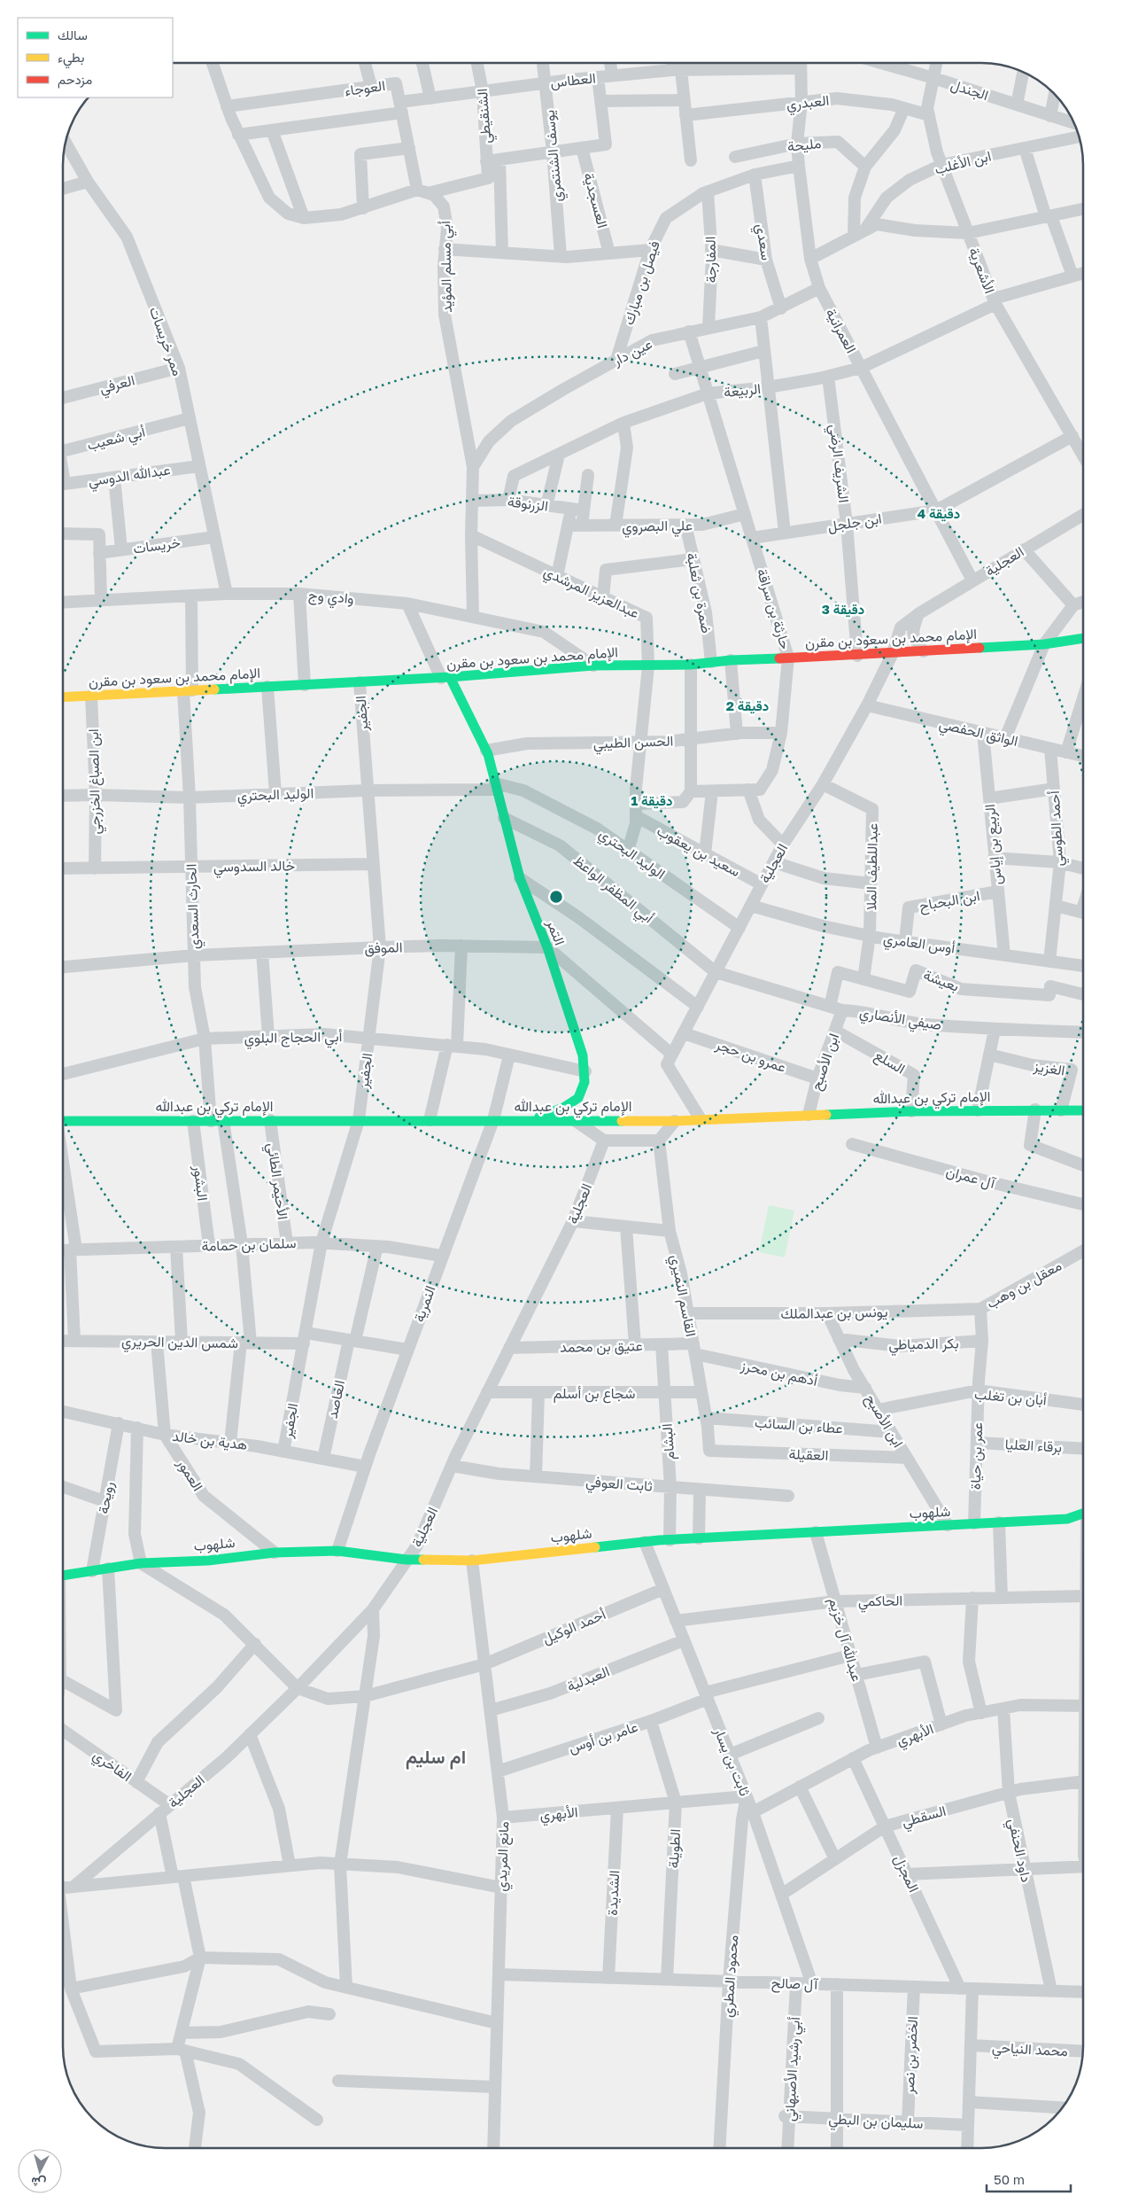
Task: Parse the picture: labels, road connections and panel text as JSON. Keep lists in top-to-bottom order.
{
  "streets": {
    "street": [
      "العطاس",
      "العوجاء",
      "الجندل",
      "العبدري",
      "الشنقيطي",
      "مليحة",
      "يوسف الشنتمري",
      "ابن الأغلب",
      "العسجدية",
      "سعدي",
      "المفارجة",
      "أبي مسلم المؤيد",
      "الأشعرية",
      "فيصل بن مبارك",
      "العمرانية",
      "ممر خريسات",
      "عين دار",
      "العرفي",
      "الربيعة",
      "أبي شعيب",
      "الشريف الرضي",
      "عبدالله الدوسي",
      "الزرنوقة",
      "ابن جلجل",
      "علي البصروي",
      "خريسات",
      "العجلية",
      "عبدالعزيز المرشدي",
      "ضمرة بن ثعلبة",
      "وادي وج",
      "حارثة بن سراقة",
      "الإمام محمد بن سعود بن مقرن",
      "الجفير",
      "الواثق الحفصي",
      "الحسن الطيبي",
      "ابن الصباغ الخزرجي",
      "الوليد البحتري",
      "أحمد الطوسي",
      "الربيع بن إياس",
      "سعيد بن يعقوب",
      "خالد السدوسي",
      "عبداللطيف الملا",
      "أبي المظفر الواعظ",
      "ابن البحباح",
      "الحارث السعدي",
      "التمر",
      "أوس العامري",
      "الموفق",
      "بعيشة",
      "صيفي الأنصاري",
      "أبي الحجاج البلوي",
      "عمرو بن حجر",
      "ابن الأصبح",
      "السلع",
      "الغزيز",
      "الإمام تركي بن عبدالله",
      "آل عمران",
      "الأحيمر الطائي",
      "البشور",
      "سلمان بن حمامة",
      "معقل بن وهب",
      "القاسم النميري",
      "النمرية",
      "يونس بن عبدالملك",
      "شمس الدين الحريري",
      "بكر الدمياطي",
      "عتيق بن محمد",
      "أدهم بن محرز",
      "شجاع بن أسلم",
      "أبان بن تغلب",
      "العاصد",
      "عطاء بن السائب",
      "هدية بن خالد",
      "البشام",
      "برقاء العليا",
      "العقيلة",
      "عمر بن حياة",
      "العمور",
      "ثابت العوفي",
      "رويحة",
      "شلهوب",
      "الحاكمي",
      "أحمد الوكيل",
      "عبدالله آل خزيم",
      "العبدلية",
      "الأبهري",
      "عامر بن أوس",
      "ثابت بن يسار",
      "الفاخري",
      "السقطي",
      "الطويلة",
      "داود الحنفي",
      "مانع المريدي",
      "المجزل",
      "الشديدة",
      "محمود المطري",
      "آل صالح",
      "محمد النياحي",
      "الخضر بن نصر",
      "أبي رشيد الأصبهاني",
      "سليمان بن البطي"
    ]
  },
  "crossings": [
    ["العطاس", "العوجاء"],
    ["العطاس", "الشنقيطي"],
    ["العطاس", "يوسف الشنتمري"],
    ["العطاس", "العمرانية"],
    ["العوجاء", "الشنقيطي"],
    ["العوجاء", "أبي مسلم المؤيد"],
    ["الجندل", "الأشعرية"],
    ["العبدري", "الأشعرية"],
    ["العبدري", "العمرانية"],
    ["الشنقيطي", "أبي مسلم المؤيد"],
    ["مليحة", "العمرانية"],
    ["ابن الأغلب", "الأشعرية"],
    ["سعدي", "فيصل بن مبارك"],
    ["سعدي", "عين دار"],
    ["المفارجة", "فيصل بن مبارك"],
    ["المفارجة", "عين دار"],
    ["أبي مسلم المؤيد", "عين دار"],
    ["أبي مسلم المؤيد", "الزرنوقة"],
    ["أبي مسلم المؤيد", "عبدالعزيز المرشدي"],
    ["أبي مسلم المؤيد", "وادي وج"],
    ["الأشعرية", "الربيعة"],
    ["الأشعرية", "ابن جلجل"],
    ["فيصل بن مبارك", "العمرانية"],
    ["فيصل بن مبارك", "عين دار"],
    ["العمرانية", "عين دار"],
    ["العمرانية", "الربيعة"],
    ["العمرانية", "ابن جلجل"],
    ["العمرانية", "العجلية"],
    ["ممر خريسات", "العرفي"],
    ["ممر خريسات", "أبي شعيب"],
    ["ممر خريسات", "عبدالله الدوسي"],
    ["ممر خريسات", "خريسات"],
    ["ممر خريسات", "وادي وج"],
    ["عين دار", "حارثة بن سراقة"],
    ["الربيعة", "الشريف الرضي"],
    ["الربيعة", "الزرنوقة"],
    ["الربيعة", "حارثة بن سراقة"],
    ["الشريف الرضي", "ابن جلجل"],
    ["الشريف الرضي", "الإمام محمد بن سعود بن مقرن"],
    ["ابن جلجل", "حارثة بن سراقة"],
    ["علي البصروي", "ضمرة بن ثعلبة"],
    ["علي البصروي", "حارثة بن سراقة"],
    ["العجلية", "الإمام محمد بن سعود بن مقرن"],
    ["العجلية", "الواثق الحفصي"],
    ["العجلية", "الوليد البحتري"],
    ["العجلية", "سعيد بن يعقوب"],
    ["العجلية", "عبداللطيف الملا"],
    ["العجلية", "أبي المظفر الواعظ"],
    ["العجلية", "أوس العامري"],
    ["العجلية", "صيفي الأنصاري"],
    ["العجلية", "عمرو بن حجر"],
    ["العجلية", "الإمام تركي بن عبدالله"],
    ["العجلية", "عتيق بن محمد"],
    ["العجلية", "شجاع بن أسلم"],
    ["العجلية", "ثابت العوفي"],
    ["العجلية", "شلهوب"],
    ["العجلية", "أحمد الوكيل"],
    ["العجلية", "الفاخري"],
    ["عبدالعزيز المرشدي", "الإمام محمد بن سعود بن مقرن"],
    ["عبدالعزيز المرشدي", "الحسن الطيبي"],
    ["عبدالعزيز المرشدي", "الوليد البحتري"],
    ["عبدالعزيز المرشدي", "سعيد بن يعقوب"],
    ["ضمرة بن ثعلبة", "الإمام محمد بن سعود بن مقرن"],
    ["وادي وج", "الإمام محمد بن سعود بن مقرن"],
    ["وادي وج", "الحارث السعدي"],
    ["حارثة بن سراقة", "الإمام محمد بن سعود بن مقرن"],
    ["حارثة بن سراقة", "الحسن الطيبي"],
    ["الإمام محمد بن سعود بن مقرن", "الجفير"],
    ["الإمام محمد بن سعود بن مقرن", "ابن الصباغ الخزرجي"],
    ["الإمام محمد بن سعود بن مقرن", "الحارث السعدي"],
    ["الإمام محمد بن سعود بن مقرن", "التمر"],
    ["الجفير", "الوليد البحتري"],
    ["الجفير", "خالد السدوسي"],
    ["الجفير", "الموفق"],
    ["الجفير", "أبي الحجاج البلوي"],
    ["الجفير", "الإمام تركي بن عبدالله"],
    ["الجفير", "سلمان بن حمامة"],
    ["الجفير", "شمس الدين الحريري"],
    ["الجفير", "هدية بن خالد"],
    ["الواثق الحفصي", "أحمد الطوسي"],
    ["الواثق الحفصي", "الربيع بن إياس"],
    ["الحسن الطيبي", "التمر"],
    ["ابن الصباغ الخزرجي", "الوليد البحتري"],
    ["ابن الصباغ الخزرجي", "خالد السدوسي"],
    ["الوليد البحتري", "الحارث السعدي"],
    ["الوليد البحتري", "التمر"],
    ["أحمد الطوسي", "أوس العامري"],
    ["الربيع بن إياس", "ابن البحباح"],
    ["الربيع بن إياس", "أوس العامري"],
    ["خالد السدوسي", "الحارث السعدي"],
    ["عبداللطيف الملا", "أوس العامري"],
    ["عبداللطيف الملا", "بعيشة"],
    ["أبي المظفر الواعظ", "التمر"],
    ["أبي المظفر الواعظ", "صيفي الأنصاري"],
    ["ابن البحباح", "أوس العامري"],
    ["الحارث السعدي", "الموفق"],
    ["الحارث السعدي", "أبي الحجاج البلوي"],
    ["الحارث السعدي", "الإمام تركي بن عبدالله"],
    ["التمر", "الموفق"],
    ["التمر", "أبي الحجاج البلوي"],
    ["التمر", "الإمام تركي بن عبدالله"],
    ["بعيشة", "صيفي الأنصاري"],
    ["صيفي الأنصاري", "ابن الأصبح"],
    ["أبي الحجاج البلوي", "النمرية"],
    ["عمرو بن حجر", "ابن الأصبح"],
    ["ابن الأصبح", "السلع"],
    ["ابن الأصبح", "الإمام تركي بن عبدالله"],
    ["ابن الأصبح", "يونس بن عبدالملك"],
    ["ابن الأصبح", "بكر الدمياطي"],
    ["ابن الأصبح", "أدهم بن محرز"],
    ["ابن الأصبح", "أبان بن تغلب"],
    ["ابن الأصبح", "عطاء بن السائب"],
    ["ابن الأصبح", "العقيلة"],
    ["ابن الأصبح", "شلهوب"],
    ["السلع", "الإمام تركي بن عبدالله"],
    ["الغزيز", "الإمام تركي بن عبدالله"],
    ["الإمام تركي بن عبدالله", "الأحيمر الطائي"],
    ["الإمام تركي بن عبدالله", "البشور"],
    ["الإمام تركي بن عبدالله", "النمرية"],
    ["الأحيمر الطائي", "سلمان بن حمامة"],
    ["البشور", "سلمان بن حمامة"],
    ["سلمان بن حمامة", "النمرية"],
    ["سلمان بن حمامة", "العاصد"],
    ["معقل بن وهب", "يونس بن عبدالملك"],
    ["معقل بن وهب", "عمر بن حياة"],
    ["القاسم النميري", "يونس بن عبدالملك"],
    ["القاسم النميري", "عتيق بن محمد"],
    ["القاسم النميري", "أدهم بن محرز"],
    ["القاسم النميري", "شجاع بن أسلم"],
    ["القاسم النميري", "عطاء بن السائب"],
    ["القاسم النميري", "العقيلة"],
    ["النمرية", "شمس الدين الحريري"],
    ["النمرية", "هدية بن خالد"],
    ["النمرية", "شلهوب"],
    ["يونس بن عبدالملك", "عمر بن حياة"],
    ["شمس الدين الحريري", "العاصد"],
    ["شمس الدين الحريري", "العمور"],
    ["بكر الدمياطي", "عمر بن حياة"],
    ["عتيق بن محمد", "أدهم بن محرز"],
    ["عتيق بن محمد", "البشام"],
    ["شجاع بن أسلم", "البشام"],
    ["أبان بن تغلب", "عمر بن حياة"],
    ["العاصد", "هدية بن خالد"],
    ["هدية بن خالد", "العمور"],
    ["هدية بن خالد", "رويحة"],
    ["البشام", "ثابت العوفي"],
    ["البشام", "شلهوب"],
    ["برقاء العليا", "عمر بن حياة"],
    ["عمر بن حياة", "شلهوب"],
    ["العمور", "شلهوب"],
    ["رويحة", "شلهوب"],
    ["شلهوب", "عبدالله آل خزيم"],
    ["شلهوب", "ثابت بن يسار"],
    ["شلهوب", "مانع المريدي"],
    ["الحاكمي", "عبدالله آل خزيم"],
    ["الحاكمي", "ثابت بن يسار"],
    ["أحمد الوكيل", "ثابت بن يسار"],
    ["أحمد الوكيل", "مانع المريدي"],
    ["عبدالله آل خزيم", "الأبهري"],
    ["عبدالله آل خزيم", "عامر بن أوس"],
    ["العبدلية", "ثابت بن يسار"],
    ["العبدلية", "مانع المريدي"],
    ["الأبهري", "ثابت بن يسار"],
    ["الأبهري", "الطويلة"],
    ["الأبهري", "داود الحنفي"],
    ["الأبهري", "مانع المريدي"],
    ["الأبهري", "المجزل"],
    ["الأبهري", "الشديدة"],
    ["الأبهري", "محمود المطري"],
    ["عامر بن أوس", "ثابت بن يسار"],
    ["عامر بن أوس", "الطويلة"],
    ["عامر بن أوس", "مانع المريدي"],
    ["ثابت بن يسار", "السقطي"],
    ["ثابت بن يسار", "محمود المطري"],
    ["ثابت بن يسار", "آل صالح"],
    ["السقطي", "داود الحنفي"],
    ["السقطي", "المجزل"],
    ["الطويلة", "آل صالح"],
    ["داود الحنفي", "آل صالح"],
    ["مانع المريدي", "آل صالح"],
    ["المجزل", "آل صالح"],
    ["المجزل", "محمد النياحي"],
    ["المجزل", "سليمان بن البطي"],
    ["الشديدة", "آل صالح"],
    ["محمود المطري", "آل صالح"],
    ["آل صالح", "الخضر بن نصر"],
    ["آل صالح", "أبي رشيد الأصبهاني"],
    ["الخضر بن نصر", "سليمان بن البطي"],
    ["أبي رشيد الأصبهاني", "سليمان بن البطي"]
  ],
  "districts": ["ام سليم"],
  "legend": ["سالك", "بطيء", "مزدحم"],
  "scale_bar": "50 m",
  "north": "bottom",
  "rings": [
    "4 دقيقة",
    "3 دقيقة",
    "2 دقيقة",
    "1 دقيقة"
  ]
}
